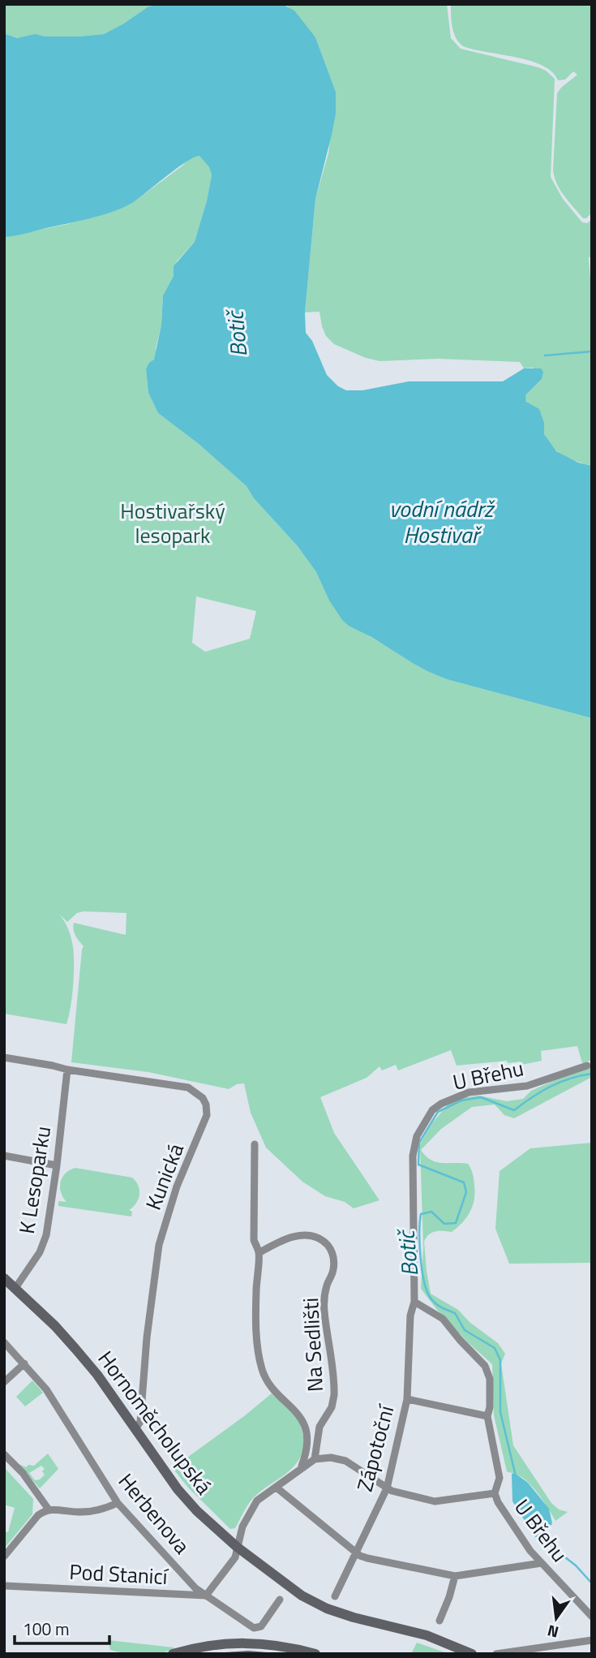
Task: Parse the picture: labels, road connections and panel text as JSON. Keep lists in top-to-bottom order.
{
  "streets": {
    "street": [
      "U Břehu",
      "Kunická",
      "K Lesoparku",
      "Na Sedlišti",
      "Hornoměcholupská",
      "Zápotoční",
      "Herbenova",
      "Pod Stanicí"
    ]
  },
  "crossings": [
    ["U Břehu", "Zápotoční"],
    ["Kunická", "K Lesoparku"],
    ["Kunická", "Hornoměcholupská"],
    ["K Lesoparku", "Hornoměcholupská"],
    ["Herbenova", "Pod Stanicí"]
  ],
  "water": ["Botič", "vodní nádrž Hostivař"],
  "parks": ["Hostivařský lesopark"],
  "scale_bar": "100 m",
  "north": "bottom"
}
